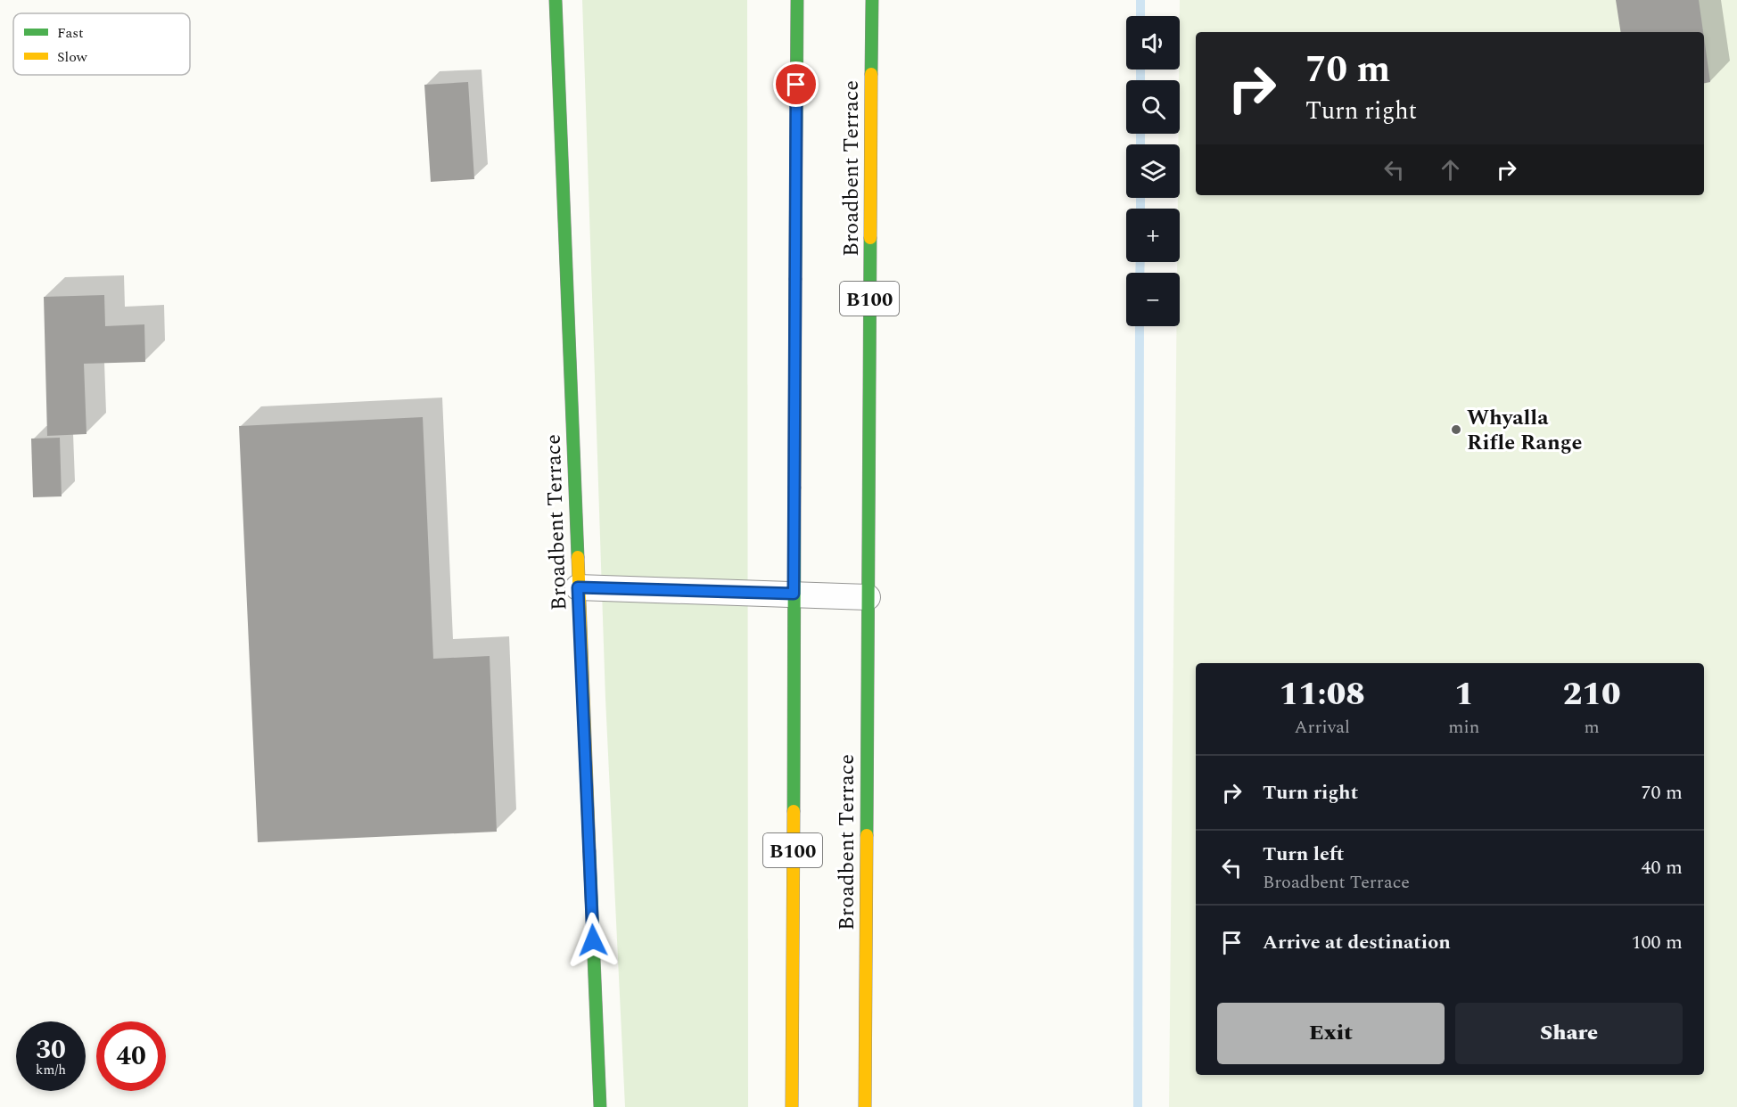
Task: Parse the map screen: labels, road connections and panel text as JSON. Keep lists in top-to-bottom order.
{
  "streets": {
    "main road": ["Broadbent Terrace", "B100"]
  },
  "places": ["Whyalla Rifle Range"],
  "legend": ["Fast", "Slow"],
  "page": {
    "map_buttons": ["+", "−"],
    "turn": ["70 m", "Turn right"],
    "eta": [
      "11:08",
      "Arrival",
      "1",
      "min",
      "210",
      "m"
    ],
    "list": [
      {
        "name": "Turn right",
        "value": "70 m"
      },
      {
        "name": "Turn left",
        "note": "Broadbent Terrace",
        "value": "40 m"
      },
      {
        "name": "Arrive at destination",
        "value": "100 m"
      }
    ],
    "buttons": ["Exit", "Share"],
    "speed": "30 km/h",
    "limit": "40"
  }
}
